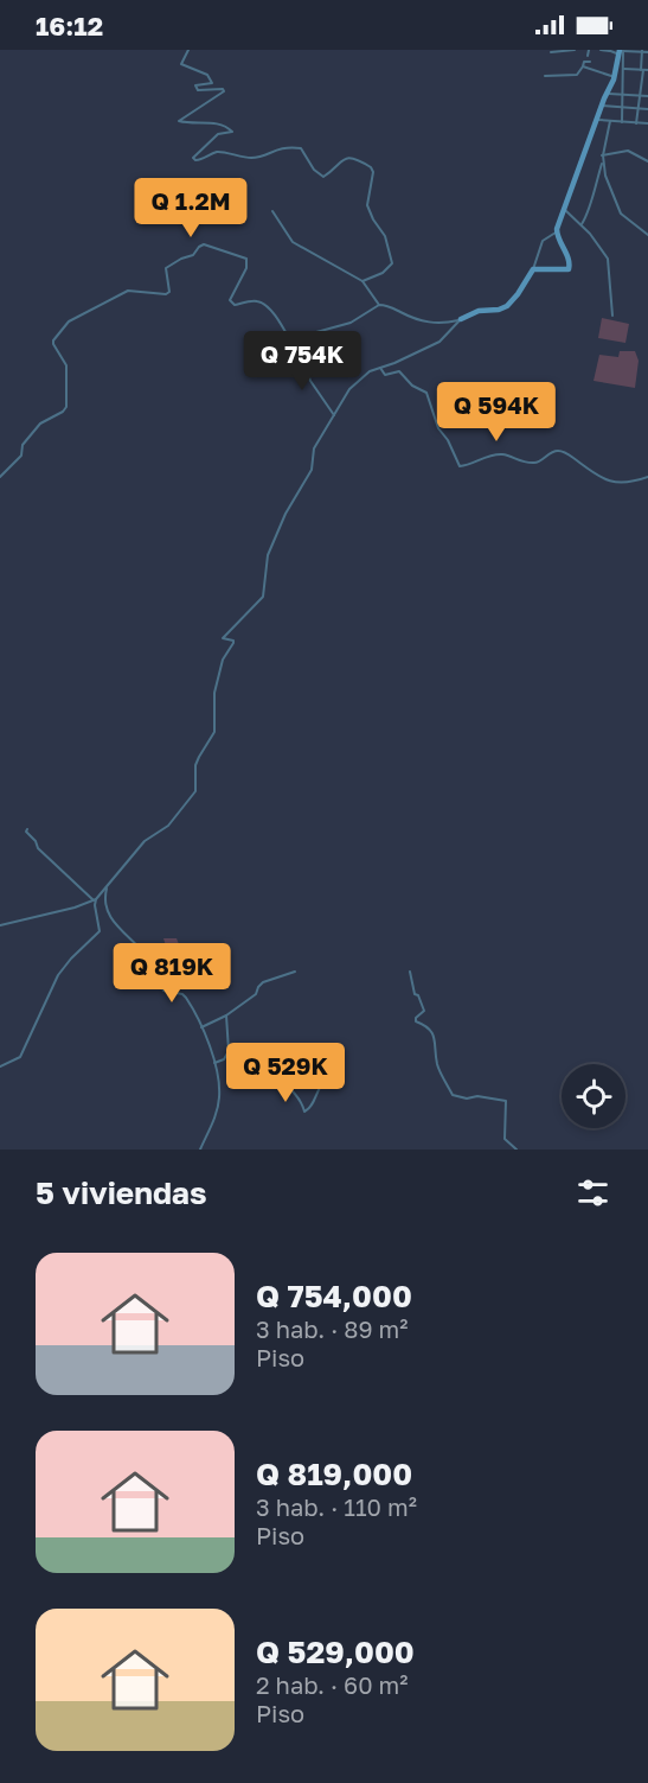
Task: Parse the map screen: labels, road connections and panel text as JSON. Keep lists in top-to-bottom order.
{
  "page": {
    "status": "16:12",
    "price": [
      "Q 1.2M",
      "Q 754K",
      "Q 594K",
      "Q 819K",
      "Q 529K"
    ],
    "heading": "5 viviendas",
    "list": [
      {
        "name": "Q 754,000",
        "note": "3 hab. · 89 m² · Piso"
      },
      {
        "name": "Q 819,000",
        "note": "3 hab. · 110 m² · Piso"
      },
      {
        "name": "Q 529,000",
        "note": "2 hab. · 60 m² · Piso"
      }
    ]
  }
}
